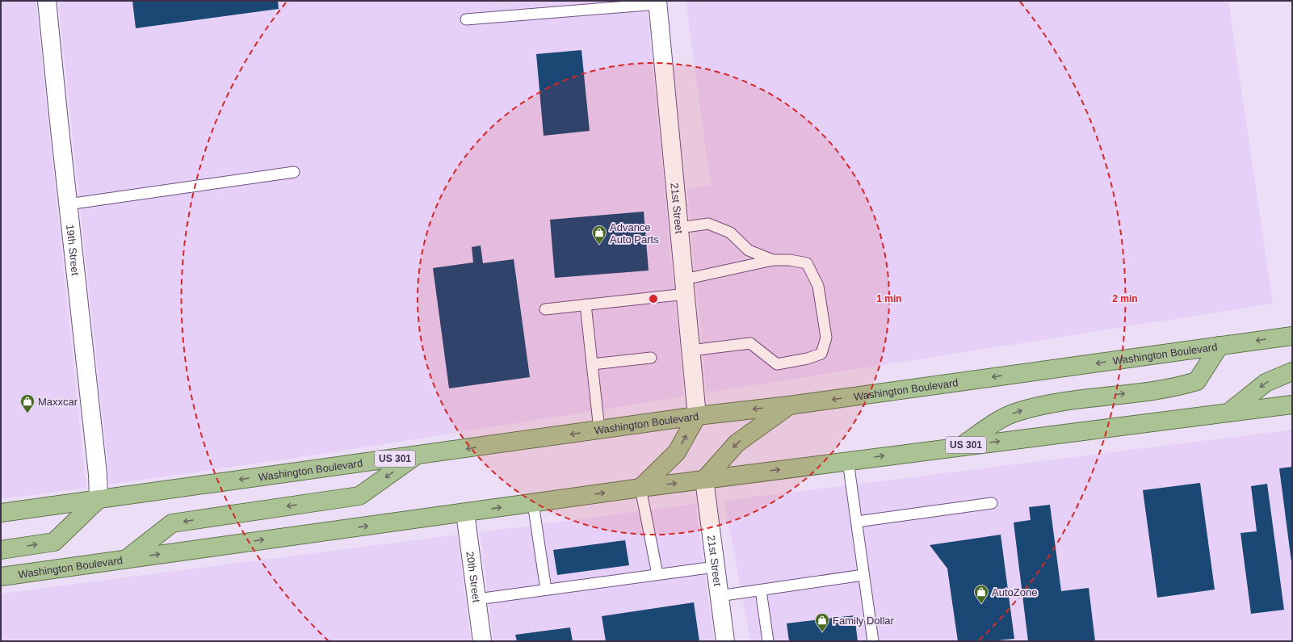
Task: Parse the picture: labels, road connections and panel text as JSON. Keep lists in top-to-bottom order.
{
  "streets": {
    "main road": ["Washington Boulevard", "US 301"],
    "street": ["21st Street", "19th Street", "20th Street"]
  },
  "crossings": [
    ["21st Street", "Washington Boulevard"],
    ["19th Street", "Washington Boulevard"],
    ["Washington Boulevard", "20th Street"]
  ],
  "places": {
    "shop": [
      "Advance Auto Parts",
      "Maxxcar",
      "AutoZone",
      "Family Dollar"
    ]
  },
  "rings": ["1 min", "2 min"]
}
